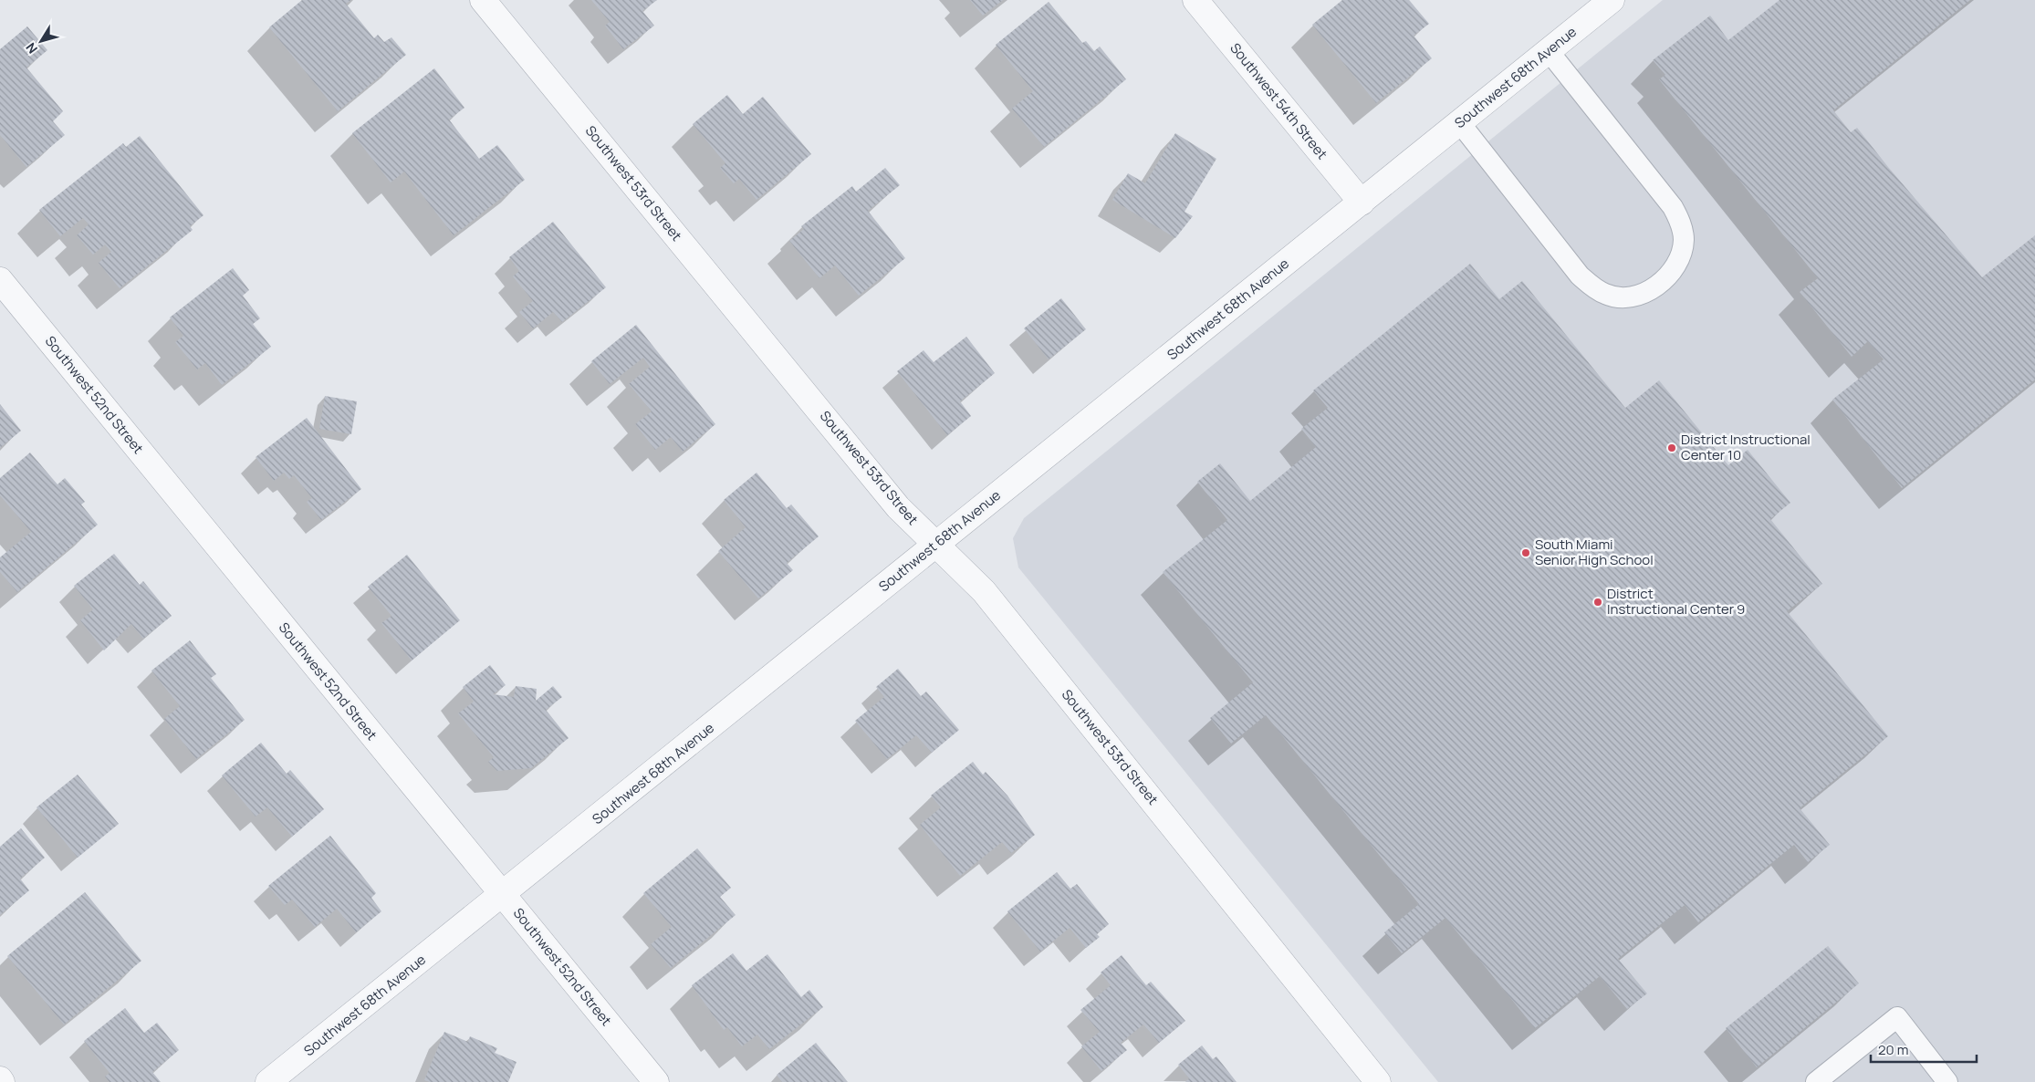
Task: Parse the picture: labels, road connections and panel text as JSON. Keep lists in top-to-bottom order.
{
  "streets": {
    "street": [
      "Southwest 68th Avenue",
      "Southwest 54th Street",
      "Southwest 53rd Street",
      "Southwest 52nd Street"
    ]
  },
  "crossings": [
    ["Southwest 68th Avenue", "Southwest 54th Street"],
    ["Southwest 68th Avenue", "Southwest 53rd Street"],
    ["Southwest 68th Avenue", "Southwest 52nd Street"]
  ],
  "places": ["District Instructional Center 10", "South Miami Senior High School", "District Instructional Center 9"],
  "scale_bar": "20 m",
  "north": "bottom left"
}
